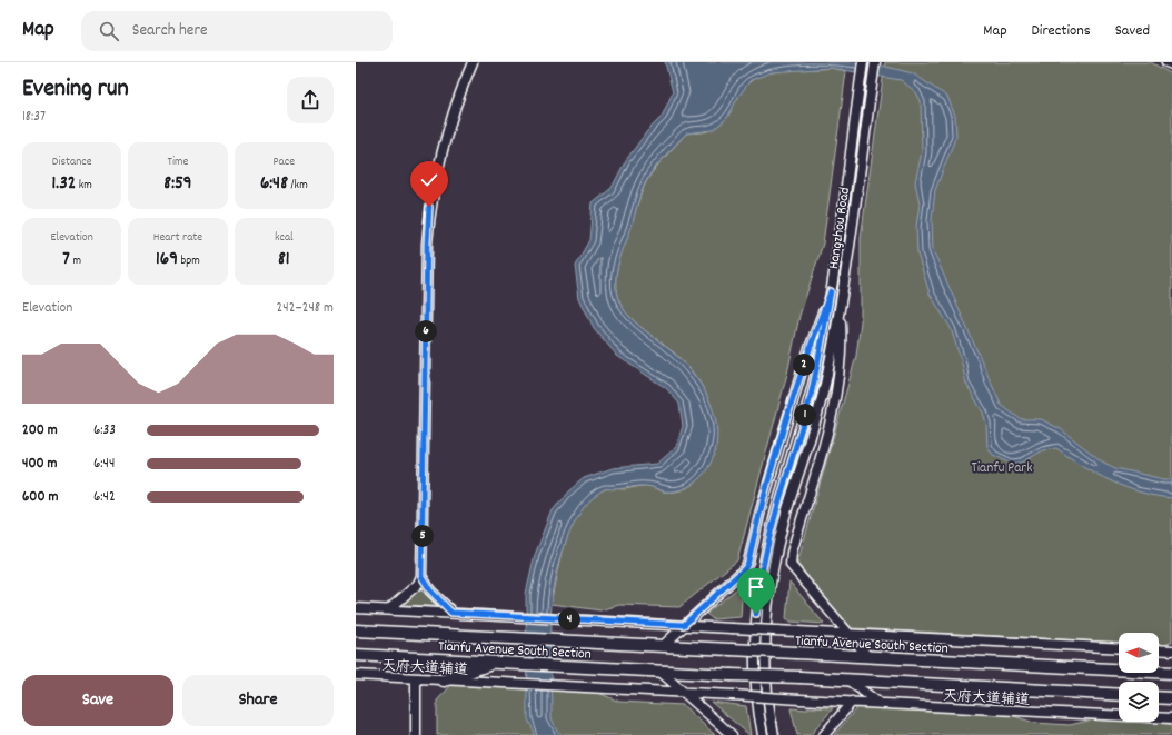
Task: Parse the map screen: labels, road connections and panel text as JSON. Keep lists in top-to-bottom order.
{
  "streets": {
    "highway": ["Tianfu Avenue South Section"],
    "street": ["Hangzhou Road", "天府大道辅道"]
  },
  "parks": ["Tianfu Park"],
  "north": "left",
  "page": {
    "header": "Map",
    "search": "Search here",
    "nav": ["Map", "Directions", "Saved"],
    "heading": ["Evening run", "18:37"],
    "stats": [
      ["Distance", "1.32 km"],
      ["Time", "8:59"],
      ["Pace", "6:48 /km"],
      ["Elevation", "7 m"],
      ["Heart rate", "169 bpm"],
      ["kcal", "81"]
    ],
    "chart": ["Elevation", "242–248 m"],
    "pins": [
      "6",
      "2",
      "1",
      "5",
      "4"
    ],
    "list": [
      {
        "name": "200 m",
        "note": "6:33"
      },
      {
        "name": "400 m",
        "note": "6:44"
      },
      {
        "name": "600 m",
        "note": "6:42"
      }
    ],
    "buttons": ["Save", "Share"]
  }
}
